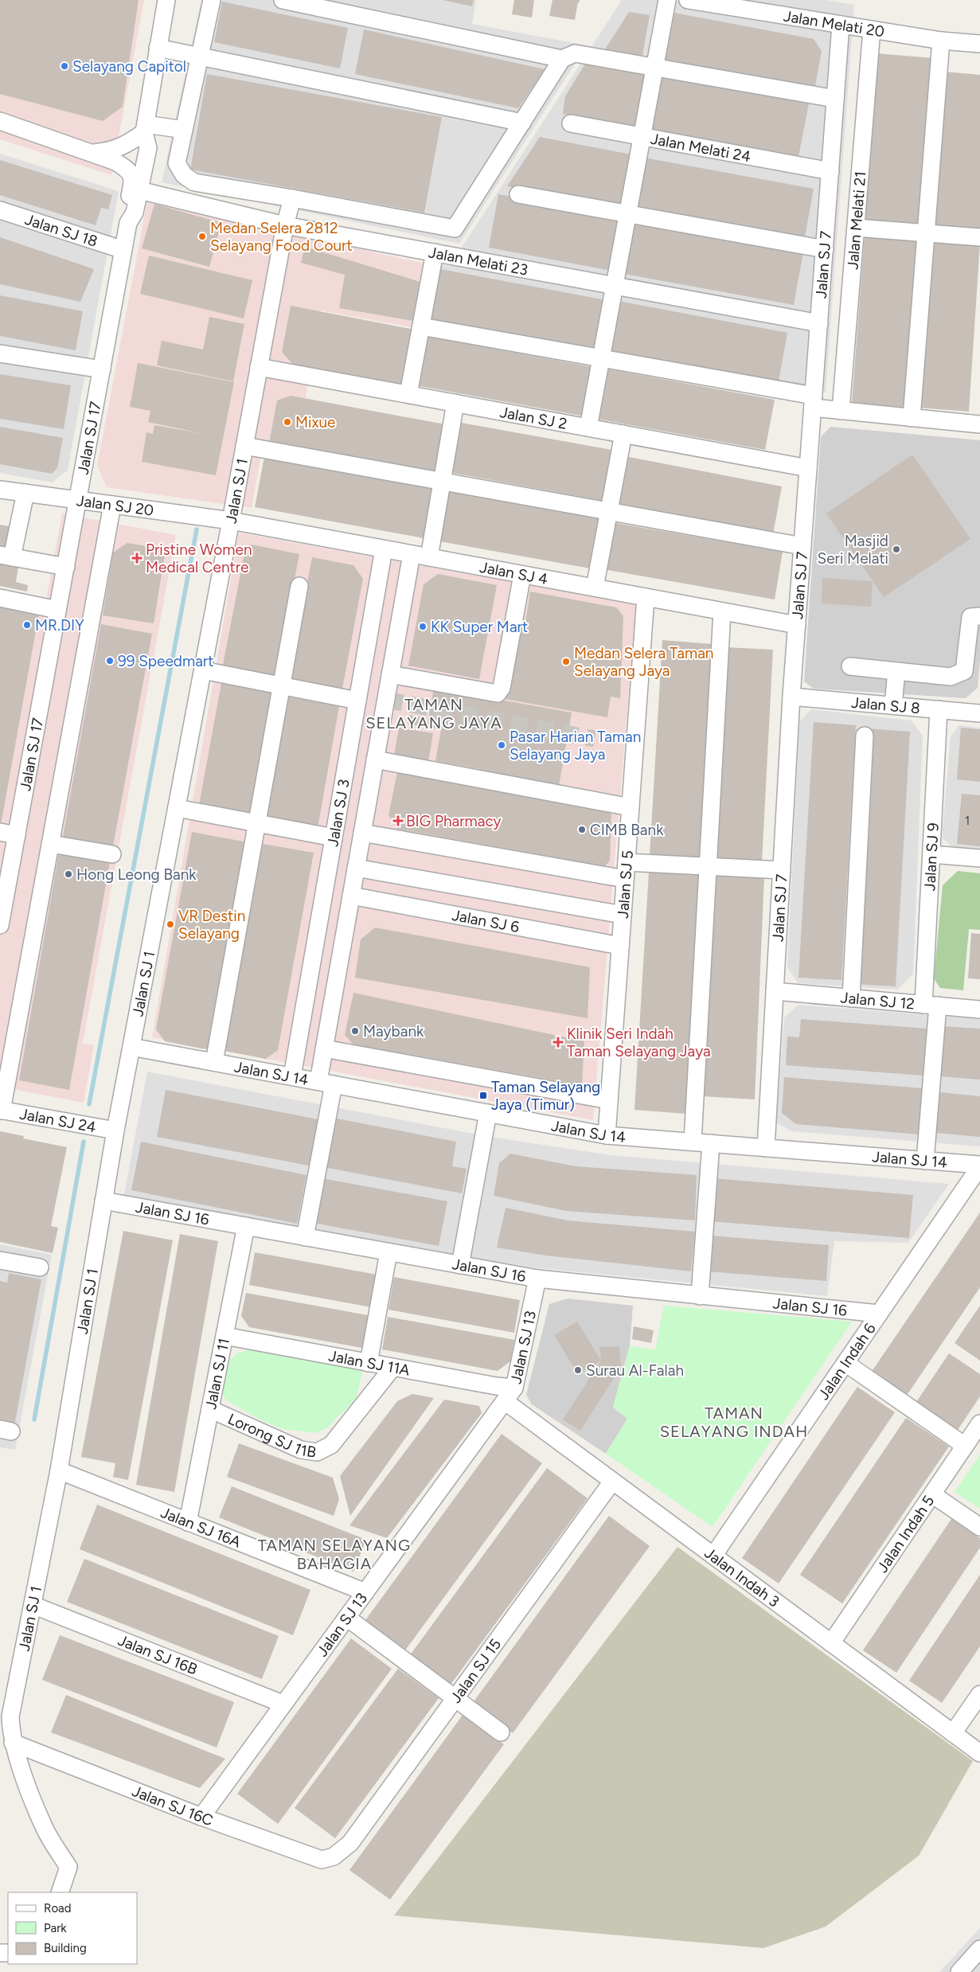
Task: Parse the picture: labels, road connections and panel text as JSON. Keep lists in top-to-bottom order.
{
  "streets": {
    "street": [
      "Jalan Melati 20",
      "Jalan Melati 24",
      "Jalan Melati 21",
      "Jalan SJ 18",
      "Jalan Melati 23",
      "Jalan SJ 7",
      "Jalan SJ 2",
      "Jalan SJ 17",
      "Jalan SJ 1",
      "Jalan SJ 20",
      "Jalan SJ 4",
      "Jalan SJ 8",
      "Jalan SJ 3",
      "Jalan SJ 9",
      "Jalan SJ 5",
      "Jalan SJ 6",
      "Jalan SJ 12",
      "Jalan SJ 14",
      "Jalan SJ 24",
      "Jalan SJ 16",
      "Jalan SJ 13",
      "Jalan Indah 6",
      "Jalan SJ 11A",
      "Jalan SJ 11",
      "Lorong SJ 11B",
      "Jalan SJ 16A",
      "Jalan Indah 5",
      "Jalan Indah 3",
      "Jalan SJ 16B",
      "Jalan SJ 15",
      "Jalan SJ 16C"
    ]
  },
  "crossings": [
    ["Jalan Melati 20", "Jalan Melati 21"],
    ["Jalan Melati 20", "Jalan SJ 7"],
    ["Jalan Melati 24", "Jalan SJ 7"],
    ["Jalan SJ 18", "Jalan SJ 17"],
    ["Jalan Melati 23", "Jalan SJ 7"],
    ["Jalan Melati 23", "Jalan SJ 17"],
    ["Jalan Melati 23", "Jalan SJ 1"],
    ["Jalan SJ 7", "Jalan SJ 2"],
    ["Jalan SJ 7", "Jalan SJ 4"],
    ["Jalan SJ 7", "Jalan SJ 8"],
    ["Jalan SJ 7", "Jalan SJ 12"],
    ["Jalan SJ 7", "Jalan SJ 14"],
    ["Jalan SJ 2", "Jalan SJ 1"],
    ["Jalan SJ 17", "Jalan SJ 20"],
    ["Jalan SJ 1", "Jalan SJ 20"],
    ["Jalan SJ 1", "Jalan SJ 4"],
    ["Jalan SJ 1", "Jalan SJ 14"],
    ["Jalan SJ 1", "Jalan SJ 24"],
    ["Jalan SJ 1", "Jalan SJ 16"],
    ["Jalan SJ 1", "Jalan SJ 16A"],
    ["Jalan SJ 1", "Jalan SJ 16B"],
    ["Jalan SJ 1", "Jalan SJ 16C"],
    ["Jalan SJ 20", "Jalan SJ 4"],
    ["Jalan SJ 4", "Jalan SJ 3"],
    ["Jalan SJ 4", "Jalan SJ 5"],
    ["Jalan SJ 8", "Jalan SJ 9"],
    ["Jalan SJ 3", "Jalan SJ 6"],
    ["Jalan SJ 3", "Jalan SJ 14"],
    ["Jalan SJ 3", "Jalan SJ 16"],
    ["Jalan SJ 9", "Jalan SJ 12"],
    ["Jalan SJ 9", "Jalan SJ 14"],
    ["Jalan SJ 5", "Jalan SJ 6"],
    ["Jalan SJ 5", "Jalan SJ 14"],
    ["Jalan SJ 14", "Jalan Indah 6"],
    ["Jalan SJ 16", "Jalan SJ 13"],
    ["Jalan SJ 16", "Jalan Indah 6"],
    ["Jalan SJ 16", "Jalan SJ 11"],
    ["Jalan SJ 13", "Jalan SJ 11A"],
    ["Jalan SJ 13", "Jalan SJ 16A"],
    ["Jalan SJ 13", "Jalan Indah 3"],
    ["Jalan SJ 13", "Jalan SJ 16B"],
    ["Jalan SJ 13", "Jalan SJ 16C"],
    ["Jalan Indah 6", "Jalan Indah 3"],
    ["Jalan SJ 11A", "Jalan SJ 11"],
    ["Jalan SJ 11A", "Lorong SJ 11B"],
    ["Jalan SJ 11A", "Jalan Indah 3"],
    ["Jalan SJ 11", "Lorong SJ 11B"],
    ["Jalan SJ 11", "Jalan SJ 16A"],
    ["Jalan Indah 5", "Jalan Indah 3"],
    ["Jalan Indah 3", "Jalan SJ 15"],
    ["Jalan SJ 15", "Jalan SJ 16C"]
  ],
  "districts": ["TAMAN SELAYANG JAYA", "TAMAN SELAYANG INDAH", "TAMAN SELAYANG BAHAGIA"],
  "places": {
    "other": [
      "Selayang Capitol",
      "Medan Selera 2812 Selayang Food Court",
      "Mixue",
      "Masjid Seri Melati",
      "MR.DIY",
      "KK Super Mart",
      "99 Speedmart",
      "Medan Selera Taman Selayang Jaya",
      "Pasar Harian Taman Selayang Jaya",
      "CIMB Bank",
      "Hong Leong Bank",
      "VR Destin Selayang",
      "Maybank",
      "Surau Al-Falah"
    ],
    "health": ["Pristine Women Medical Centre", "BIG Pharmacy", "Klinik Seri Indah Taman Selayang Jaya"],
    "transit": ["Taman Selayang Jaya (Timur)"]
  },
  "house_numbers": ["1"],
  "legend": ["Road", "Park", "Building"]
}
